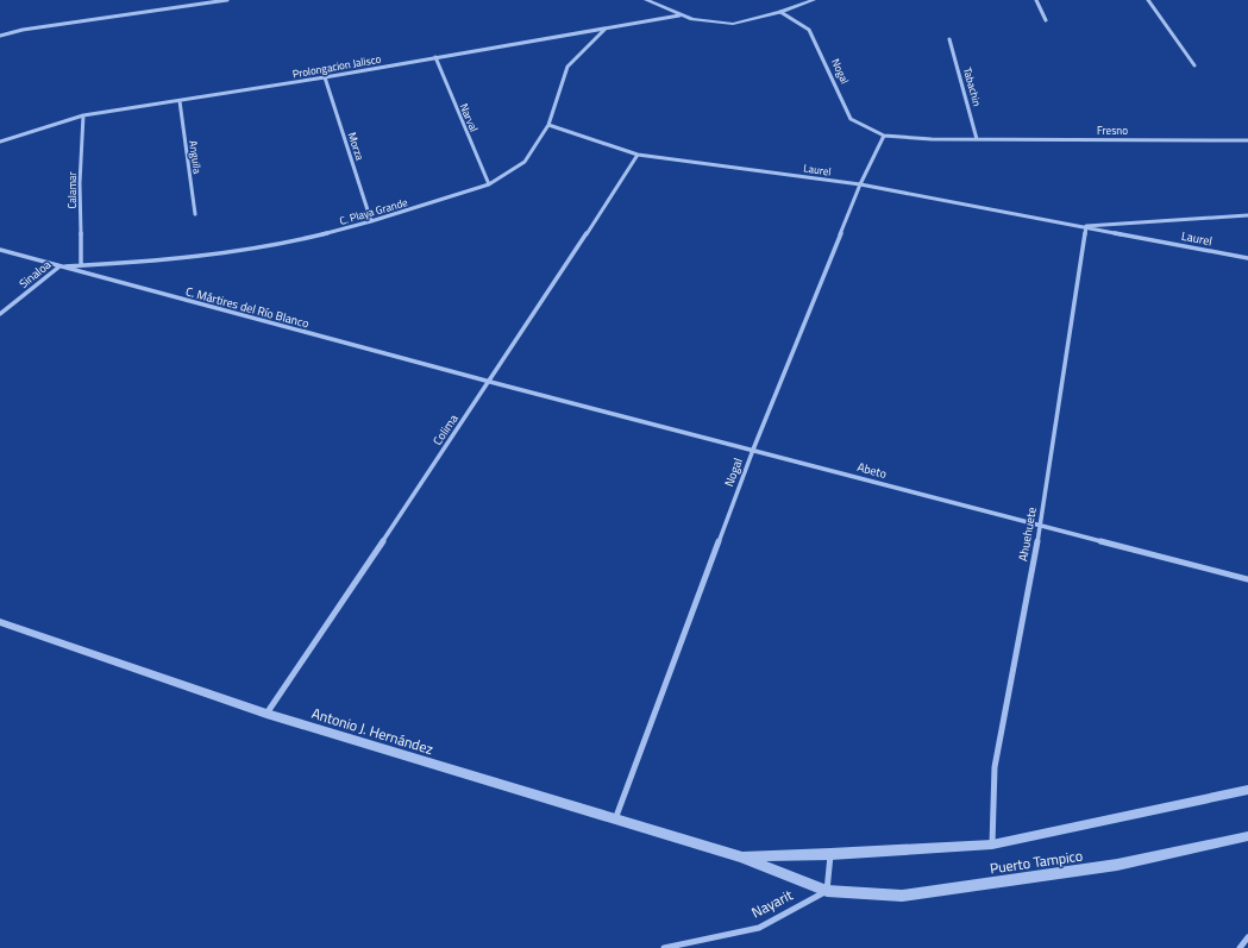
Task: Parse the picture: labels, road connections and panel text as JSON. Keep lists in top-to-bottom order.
{
  "streets": {
    "street": [
      "Prolongacion Jalisco",
      "Nogal",
      "Tabachin",
      "Narval",
      "Fresno",
      "Morza",
      "Anguila",
      "Laurel",
      "Calamar",
      "C. Playa Grande",
      "Sinaloa",
      "C. Mártires del Río Blanco",
      "Colima",
      "Abeto",
      "Ahuehuete",
      "Antonio J. Hernández",
      "Puerto Tampico",
      "Nayarit"
    ]
  },
  "crossings": [
    ["Prolongacion Jalisco", "Narval"],
    ["Prolongacion Jalisco", "Morza"],
    ["Prolongacion Jalisco", "Anguila"],
    ["Prolongacion Jalisco", "Calamar"],
    ["Prolongacion Jalisco", "C. Playa Grande"],
    ["Nogal", "Tabachin"],
    ["Nogal", "Fresno"],
    ["Nogal", "Laurel"],
    ["Nogal", "Abeto"],
    ["Nogal", "Antonio J. Hernández"],
    ["Tabachin", "Fresno"],
    ["Narval", "C. Playa Grande"],
    ["Morza", "C. Playa Grande"],
    ["Laurel", "C. Playa Grande"],
    ["Laurel", "Colima"],
    ["Laurel", "Ahuehuete"],
    ["Calamar", "C. Playa Grande"],
    ["C. Playa Grande", "Sinaloa"],
    ["C. Playa Grande", "C. Mártires del Río Blanco"],
    ["Sinaloa", "C. Mártires del Río Blanco"],
    ["C. Mártires del Río Blanco", "Colima"],
    ["C. Mártires del Río Blanco", "Abeto"],
    ["Colima", "Abeto"],
    ["Colima", "Antonio J. Hernández"],
    ["Abeto", "Ahuehuete"],
    ["Ahuehuete", "Puerto Tampico"],
    ["Antonio J. Hernández", "Puerto Tampico"],
    ["Antonio J. Hernández", "Nayarit"],
    ["Puerto Tampico", "Nayarit"]
  ]
}
